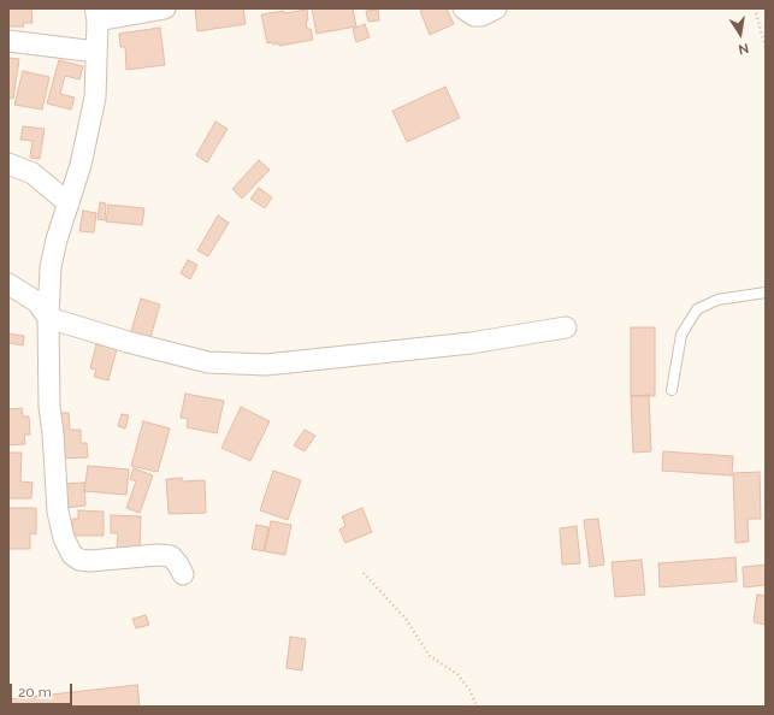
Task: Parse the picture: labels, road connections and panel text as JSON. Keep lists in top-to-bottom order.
{
  "scale_bar": "20 m",
  "north": "bottom"
}
